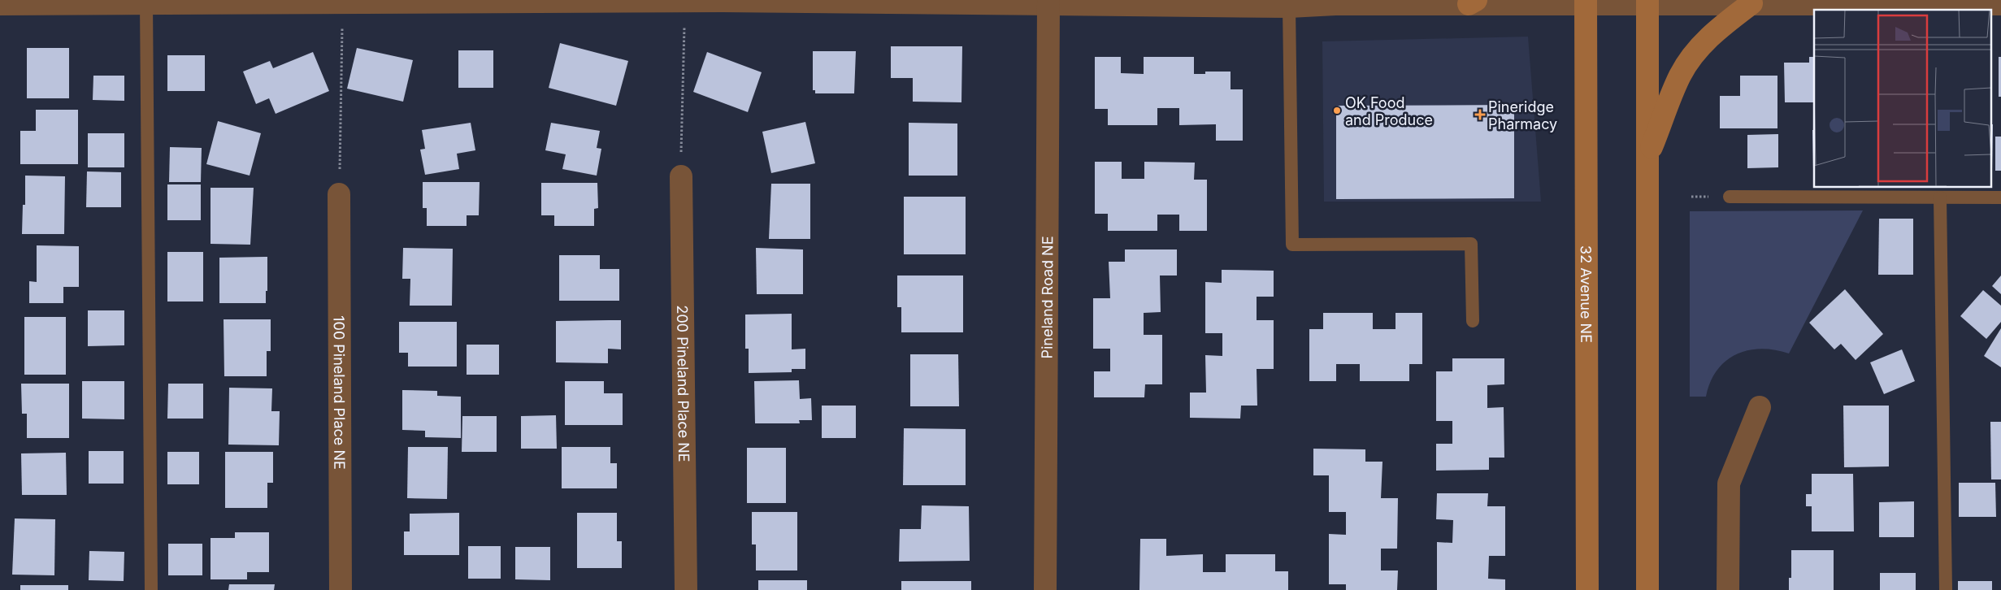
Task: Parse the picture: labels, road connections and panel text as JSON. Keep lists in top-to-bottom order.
{
  "streets": {
    "main road": ["32 Avenue NE"],
    "street": ["Pineland Road NE", "200 Pineland Place NE", "100 Pineland Place NE"]
  },
  "places": {
    "other": ["OK Food and Produce"],
    "health": ["Pineridge Pharmacy"]
  }
}
